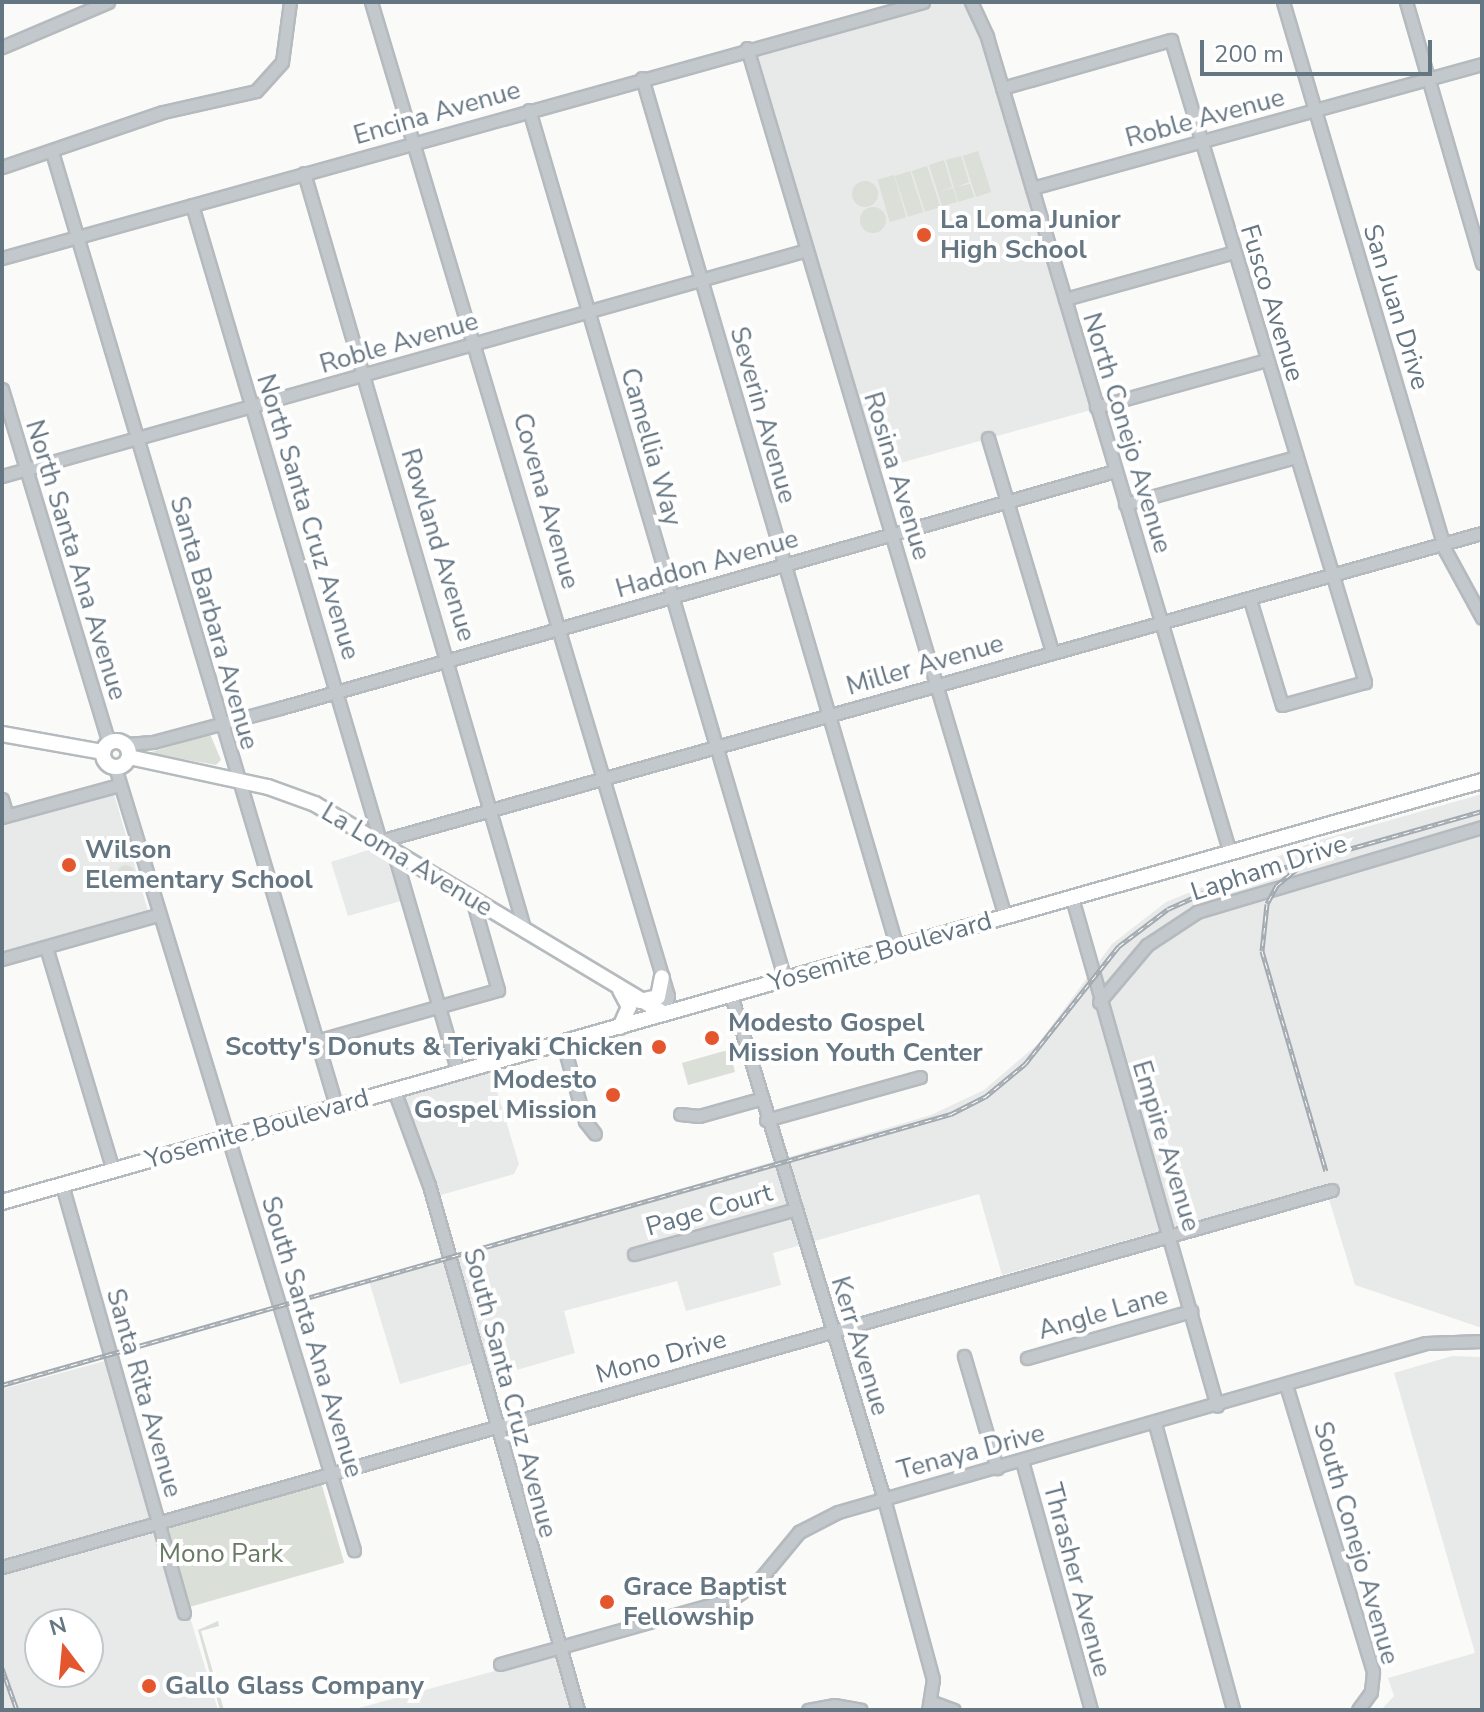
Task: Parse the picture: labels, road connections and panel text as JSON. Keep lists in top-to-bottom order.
{
  "streets": {
    "main road": ["La Loma Avenue", "Yosemite Boulevard"],
    "street": [
      "Encina Avenue",
      "Roble Avenue",
      "Fusco Avenue",
      "San Juan Drive",
      "Severin Avenue",
      "North Conejo Avenue",
      "Camellia Way",
      "Rosina Avenue",
      "Covena Avenue",
      "North Santa Cruz Avenue",
      "Rowland Avenue",
      "North Santa Ana Avenue",
      "Haddon Avenue",
      "Santa Barbara Avenue",
      "Miller Avenue",
      "Lapham Drive",
      "Empire Avenue",
      "Page Court",
      "Angle Lane",
      "South Santa Ana Avenue",
      "Kerr Avenue",
      "Mono Drive",
      "Santa Rita Avenue",
      "South Santa Cruz Avenue",
      "Tenaya Drive",
      "South Conejo Avenue",
      "Thrasher Avenue"
    ]
  },
  "crossings": [
    ["Encina Avenue", "Severin Avenue"],
    ["Encina Avenue", "Camellia Way"],
    ["Encina Avenue", "Rosina Avenue"],
    ["Encina Avenue", "Covena Avenue"],
    ["Encina Avenue", "North Santa Cruz Avenue"],
    ["Encina Avenue", "Rowland Avenue"],
    ["Encina Avenue", "Santa Barbara Avenue"],
    ["Roble Avenue", "Fusco Avenue"],
    ["Roble Avenue", "San Juan Drive"],
    ["Roble Avenue", "Severin Avenue"],
    ["Roble Avenue", "North Conejo Avenue"],
    ["Roble Avenue", "Camellia Way"],
    ["Roble Avenue", "Rosina Avenue"],
    ["Roble Avenue", "Covena Avenue"],
    ["Roble Avenue", "North Santa Cruz Avenue"],
    ["Roble Avenue", "Rowland Avenue"],
    ["Roble Avenue", "North Santa Ana Avenue"],
    ["Roble Avenue", "Santa Barbara Avenue"],
    ["Fusco Avenue", "North Conejo Avenue"],
    ["Fusco Avenue", "Miller Avenue"],
    ["San Juan Drive", "Miller Avenue"],
    ["Severin Avenue", "Haddon Avenue"],
    ["Severin Avenue", "Miller Avenue"],
    ["Severin Avenue", "Yosemite Boulevard"],
    ["North Conejo Avenue", "Haddon Avenue"],
    ["North Conejo Avenue", "Miller Avenue"],
    ["North Conejo Avenue", "Yosemite Boulevard"],
    ["Camellia Way", "Haddon Avenue"],
    ["Camellia Way", "Miller Avenue"],
    ["Camellia Way", "Yosemite Boulevard"],
    ["Rosina Avenue", "Haddon Avenue"],
    ["Rosina Avenue", "Miller Avenue"],
    ["Rosina Avenue", "Yosemite Boulevard"],
    ["Covena Avenue", "Haddon Avenue"],
    ["Covena Avenue", "Miller Avenue"],
    ["Covena Avenue", "La Loma Avenue"],
    ["Covena Avenue", "Yosemite Boulevard"],
    ["North Santa Cruz Avenue", "Haddon Avenue"],
    ["North Santa Cruz Avenue", "Miller Avenue"],
    ["North Santa Cruz Avenue", "La Loma Avenue"],
    ["Rowland Avenue", "Haddon Avenue"],
    ["Rowland Avenue", "Miller Avenue"],
    ["Rowland Avenue", "La Loma Avenue"],
    ["North Santa Ana Avenue", "La Loma Avenue"],
    ["Haddon Avenue", "Santa Barbara Avenue"],
    ["Haddon Avenue", "La Loma Avenue"],
    ["Santa Barbara Avenue", "La Loma Avenue"],
    ["Santa Barbara Avenue", "Yosemite Boulevard"],
    ["Miller Avenue", "La Loma Avenue"],
    ["La Loma Avenue", "Yosemite Boulevard"],
    ["Lapham Drive", "Empire Avenue"],
    ["Yosemite Boulevard", "Empire Avenue"],
    ["Yosemite Boulevard", "South Santa Ana Avenue"],
    ["Yosemite Boulevard", "Kerr Avenue"],
    ["Yosemite Boulevard", "Santa Rita Avenue"],
    ["Yosemite Boulevard", "South Santa Cruz Avenue"],
    ["Empire Avenue", "Angle Lane"],
    ["Empire Avenue", "Mono Drive"],
    ["Empire Avenue", "Tenaya Drive"],
    ["Page Court", "Kerr Avenue"],
    ["South Santa Ana Avenue", "Mono Drive"],
    ["Kerr Avenue", "Mono Drive"],
    ["Kerr Avenue", "Tenaya Drive"],
    ["Mono Drive", "Santa Rita Avenue"],
    ["Mono Drive", "South Santa Cruz Avenue"],
    ["South Santa Cruz Avenue", "Tenaya Drive"],
    ["Tenaya Drive", "South Conejo Avenue"],
    ["Tenaya Drive", "Thrasher Avenue"]
  ],
  "parks": ["Mono Park"],
  "places": [
    "La Loma Junior High School",
    "Wilson Elementary School",
    "Modesto Gospel Mission Youth Center",
    "Scotty's Donuts & Teriyaki Chicken",
    "Modesto Gospel Mission",
    "Grace Baptist Fellowship",
    "Gallo Glass Company"
  ],
  "scale_bar": "200 m",
  "north": "top"
}
